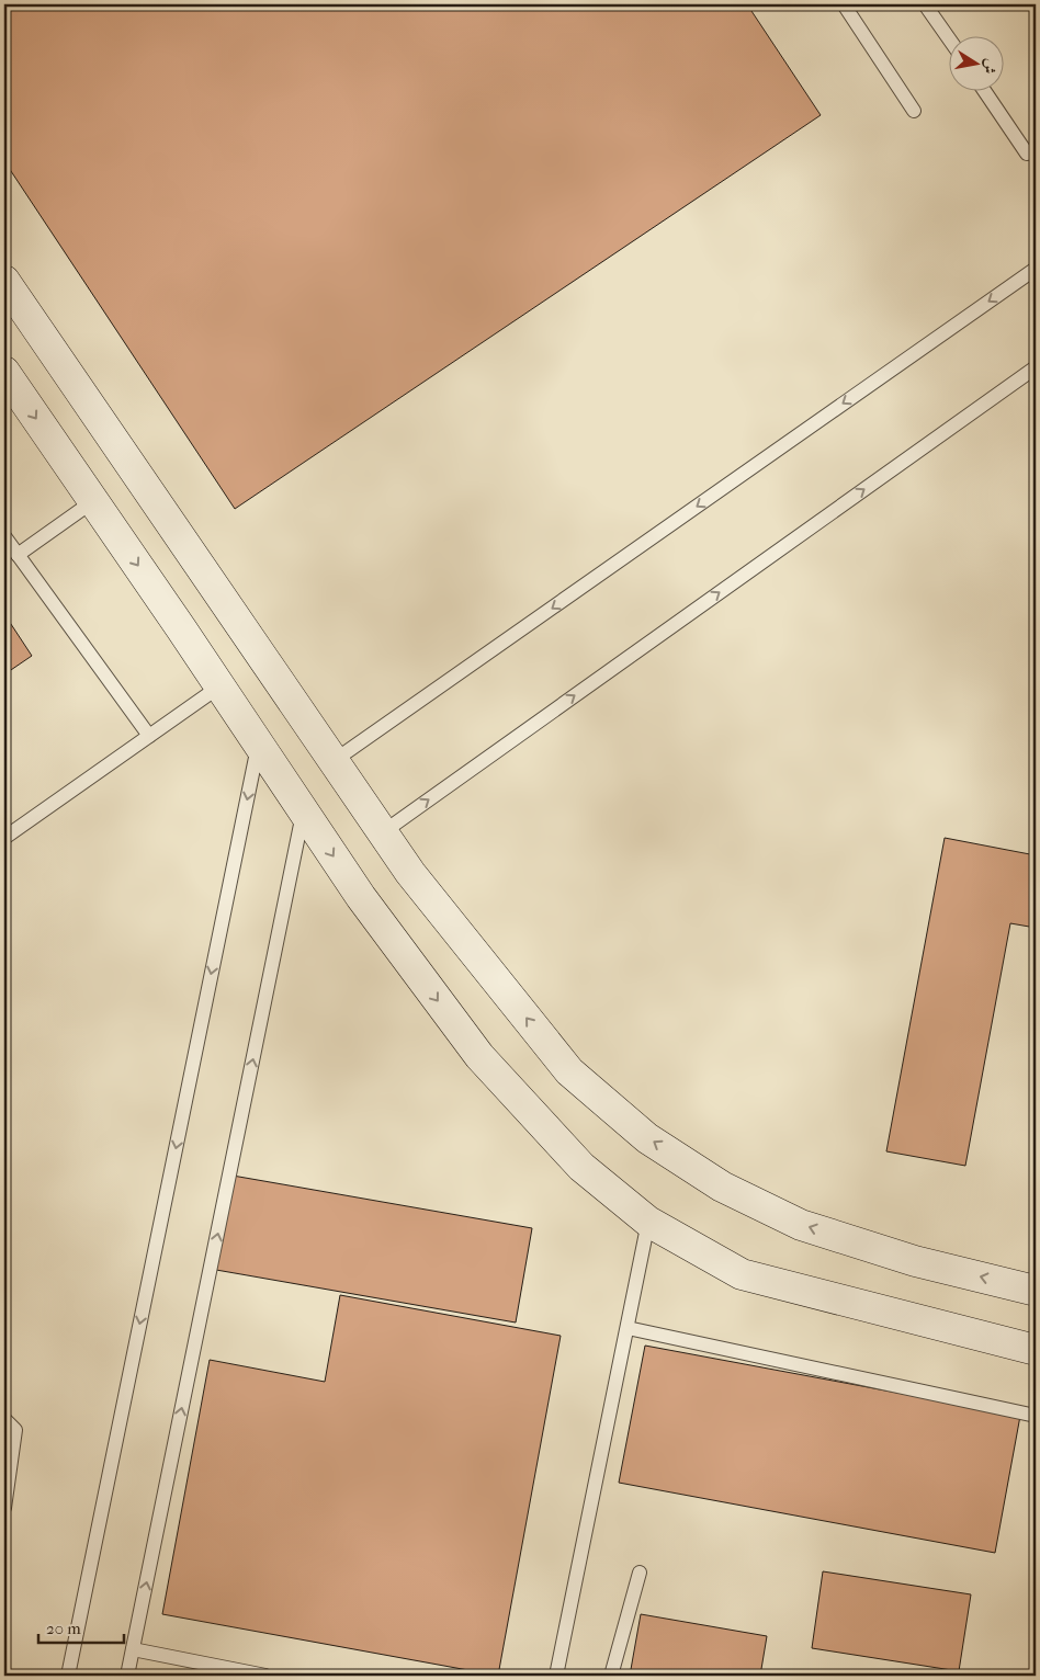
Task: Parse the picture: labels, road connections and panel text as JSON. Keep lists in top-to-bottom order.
{
  "scale_bar": "20 m",
  "north": "right"
}
